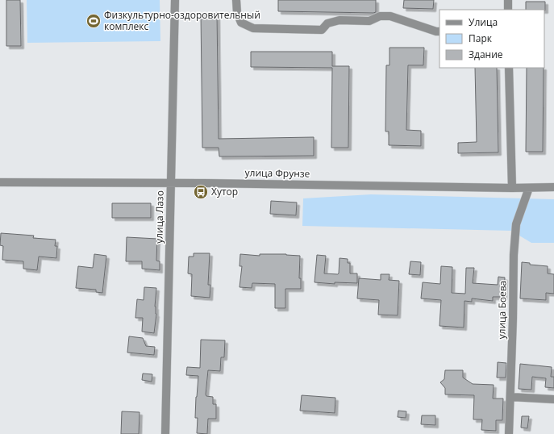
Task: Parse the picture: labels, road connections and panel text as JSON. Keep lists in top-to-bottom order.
{
  "streets": {
    "street": ["улица Фрунзе", "улица Лазо", "улица Боева"]
  },
  "crossings": [
    ["улица Фрунзе", "улица Лазо"],
    ["улица Фрунзе", "улица Боева"]
  ],
  "places": {
    "sports": ["Физкультурно-оздоровительный комплекс"],
    "bus stop": ["Хутор"]
  },
  "legend": ["Улица", "Парк", "Здание"]
}
